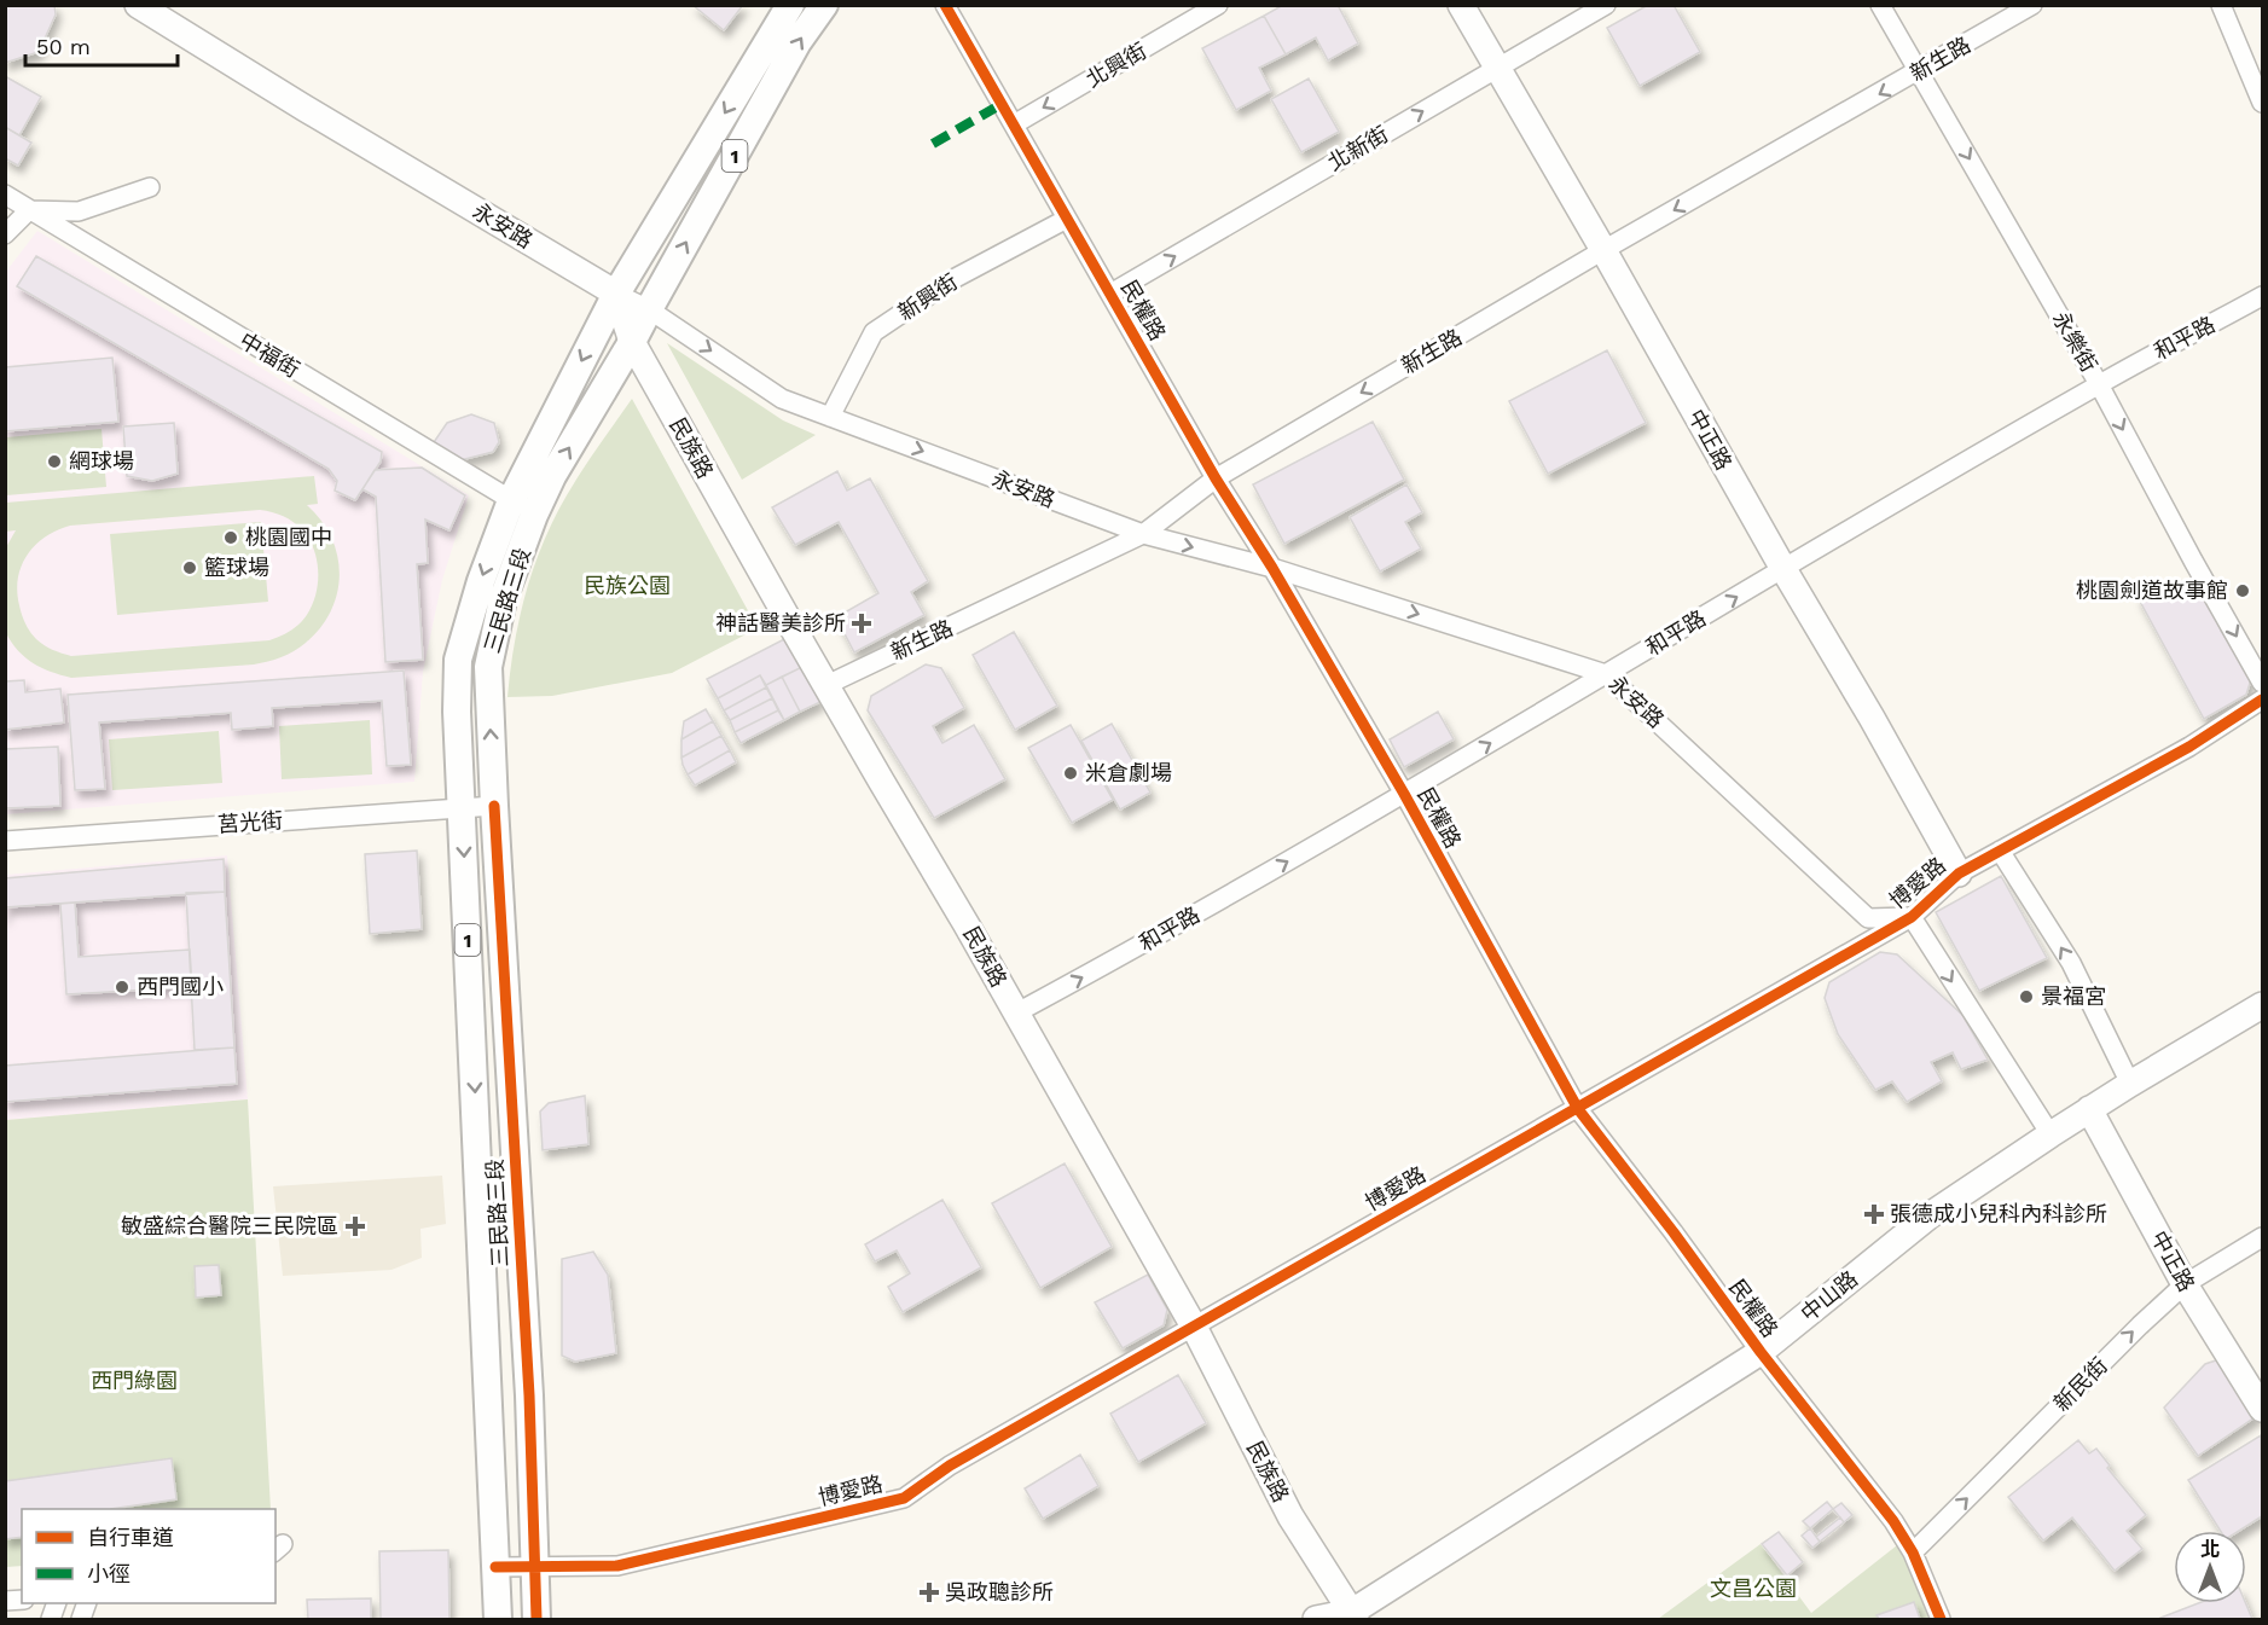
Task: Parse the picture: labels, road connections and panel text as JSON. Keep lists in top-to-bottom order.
{
  "streets": {
    "main road": [
      "1",
      "永安路",
      "中正路",
      "民族路",
      "三民路三段",
      "中山路"
    ],
    "street": [
      "新生路",
      "北興街",
      "北新街",
      "新興街",
      "民權路",
      "和平路",
      "永樂街",
      "中福街",
      "莒光街",
      "博愛路",
      "新民街"
    ]
  },
  "crossings": [
    ["新生路", "永安路"],
    ["新生路", "民權路"],
    ["新生路", "永樂街"],
    ["新生路", "中正路"],
    ["新生路", "民族路"],
    ["北興街", "民權路"],
    ["北新街", "民權路"],
    ["北新街", "中正路"],
    ["永安路", "新興街"],
    ["永安路", "民權路"],
    ["永安路", "和平路"],
    ["永安路", "民族路"],
    ["永安路", "三民路三段"],
    ["永安路", "博愛路"],
    ["新興街", "民權路"],
    ["民權路", "和平路"],
    ["民權路", "博愛路"],
    ["民權路", "中山路"],
    ["民權路", "新民街"],
    ["和平路", "永樂街"],
    ["和平路", "中正路"],
    ["和平路", "民族路"],
    ["中福街", "三民路三段"],
    ["中正路", "博愛路"],
    ["中正路", "中山路"],
    ["中正路", "新民街"],
    ["民族路", "三民路三段"],
    ["民族路", "博愛路"],
    ["民族路", "中山路"],
    ["三民路三段", "莒光街"],
    ["三民路三段", "博愛路"]
  ],
  "one_way": [
    "新生路",
    "北興街",
    "北新街",
    "永安路",
    "和平路",
    "永樂街",
    "新民街"
  ],
  "parks": ["民族公園", "西門綠園", "文昌公園"],
  "places": {
    "other": [
      "網球場",
      "桃園國中",
      "籃球場",
      "桃園劍道故事館",
      "米倉劇場",
      "西門國小",
      "景福宮"
    ],
    "health": [
      "神話醫美診所",
      "張德成小兒科內科診所",
      "敏盛綜合醫院三民院區",
      "吳政聰診所"
    ]
  },
  "legend": ["自行車道", "小徑"],
  "scale_bar": "50 m",
  "north": "top"
}
